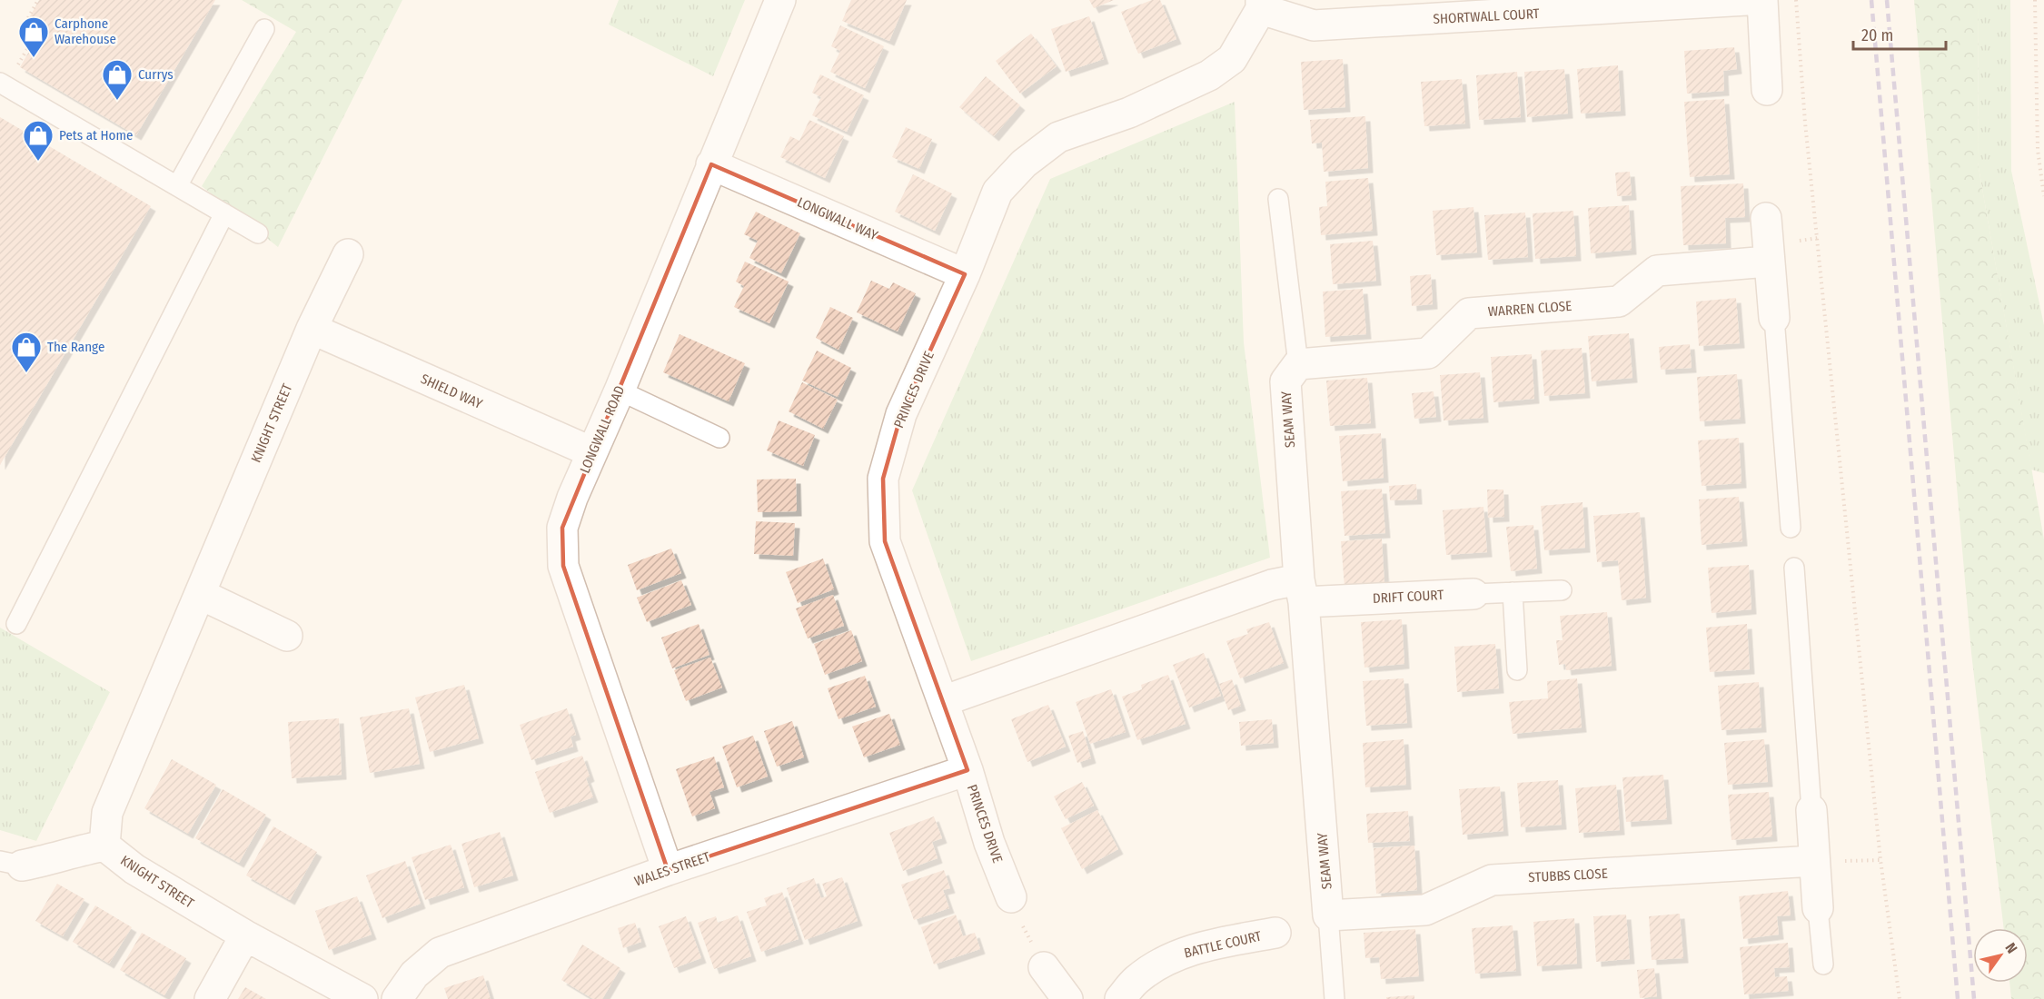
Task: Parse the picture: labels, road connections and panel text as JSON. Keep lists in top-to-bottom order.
{
  "streets": {
    "street": [
      "SHORTWALL COURT",
      "LONGWALL WAY",
      "WARREN CLOSE",
      "PRINCES DRIVE",
      "SHIELD WAY",
      "SEAM WAY",
      "KNIGHT STREET",
      "LONGWALL ROAD",
      "DRIFT COURT",
      "WALES STREET",
      "STUBBS CLOSE",
      "BATTLE COURT"
    ]
  },
  "crossings": [
    ["SHORTWALL COURT", "PRINCES DRIVE"],
    ["LONGWALL WAY", "PRINCES DRIVE"],
    ["LONGWALL WAY", "LONGWALL ROAD"],
    ["WARREN CLOSE", "SEAM WAY"],
    ["PRINCES DRIVE", "WALES STREET"],
    ["SHIELD WAY", "KNIGHT STREET"],
    ["SHIELD WAY", "LONGWALL ROAD"],
    ["SEAM WAY", "DRIFT COURT"],
    ["SEAM WAY", "STUBBS CLOSE"],
    ["LONGWALL ROAD", "WALES STREET"]
  ],
  "places": {
    "shop": [
      "Carphone Warehouse",
      "Currys",
      "Pets at Home",
      "The Range"
    ]
  },
  "scale_bar": "20 m",
  "north": "top right"
}
